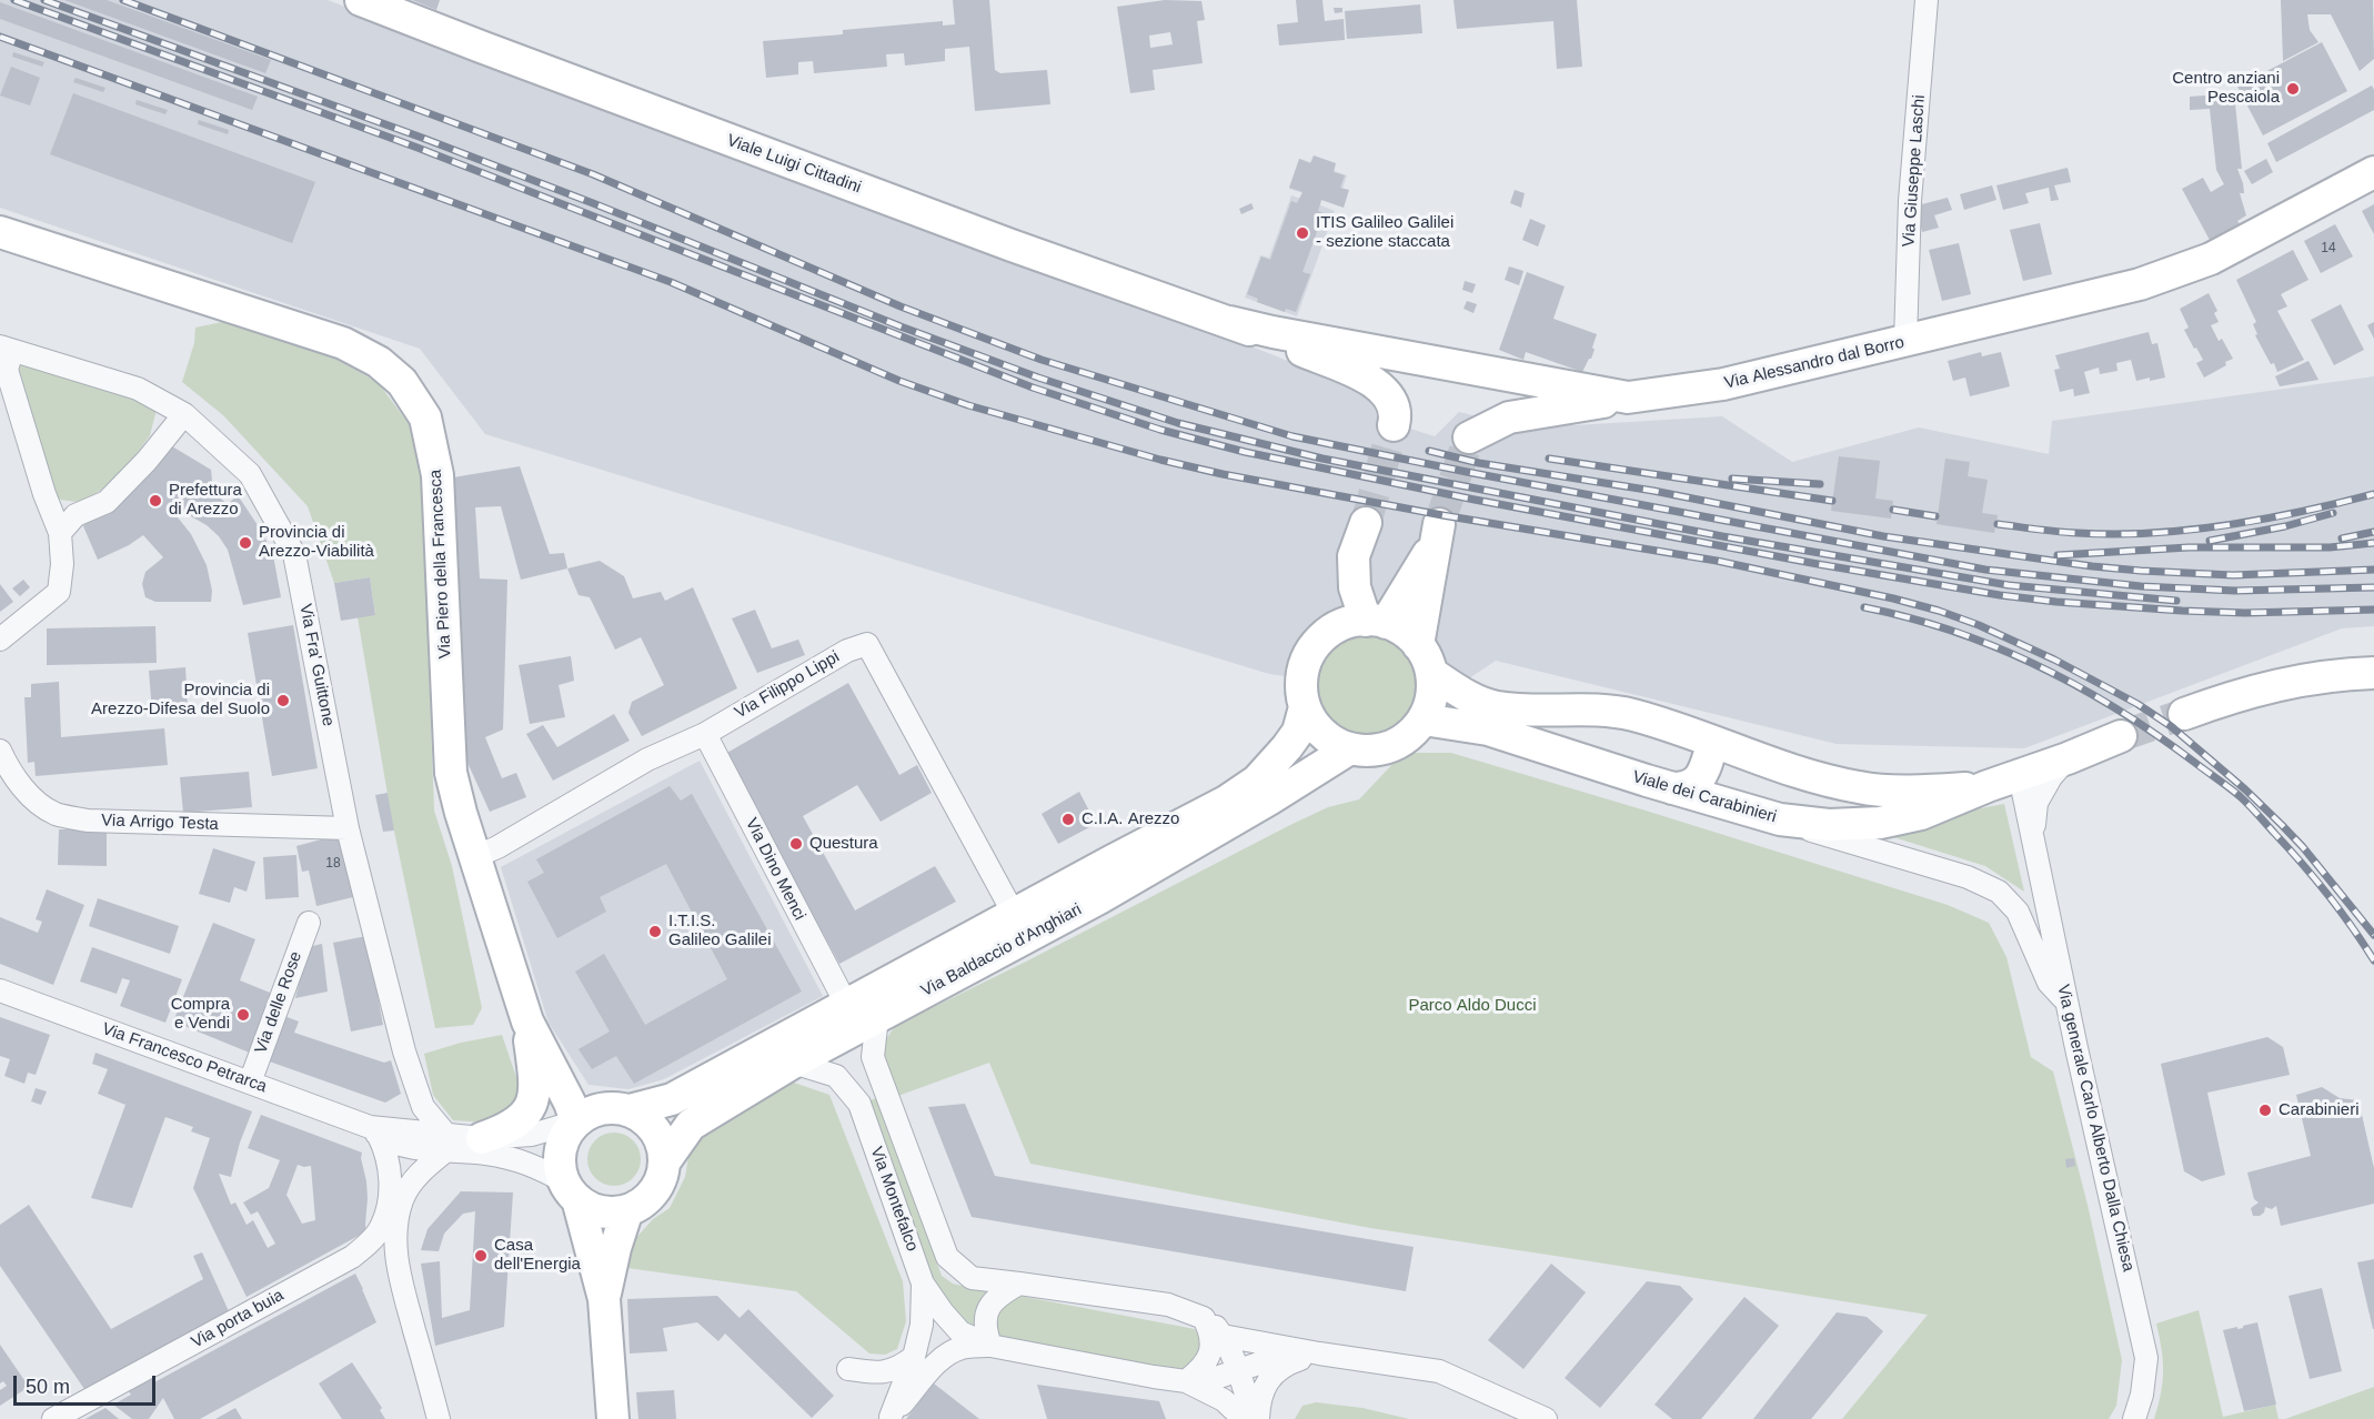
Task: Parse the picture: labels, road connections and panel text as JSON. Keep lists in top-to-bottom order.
{
  "streets": {
    "main road": [
      "Viale Luigi Cittadini",
      "Via Alessandro dal Borro",
      "Via Piero della Francesca",
      "Viale dei Carabinieri",
      "Via Baldaccio d'Anghiari"
    ],
    "street": [
      "Via Giuseppe Laschi",
      "Via Fra' Guittone",
      "Via Filippo Lippi",
      "Via Arrigo Testa",
      "Via Dino Menci",
      "Via delle Rose",
      "Via Francesco Petrarca",
      "Via generale Carlo Alberto Dalla Chiesa",
      "Via Montefalco",
      "Via porta buia"
    ]
  },
  "crossings": [
    ["Viale Luigi Cittadini", "Via Alessandro dal Borro"],
    ["Via Giuseppe Laschi", "Via Alessandro dal Borro"],
    ["Via Piero della Francesca", "Via Filippo Lippi"],
    ["Via Piero della Francesca", "Via Baldaccio d'Anghiari"],
    ["Via Piero della Francesca", "Via Francesco Petrarca"],
    ["Via Fra' Guittone", "Via Arrigo Testa"],
    ["Via Fra' Guittone", "Via Francesco Petrarca"],
    ["Via Filippo Lippi", "Via Dino Menci"],
    ["Via Filippo Lippi", "Via Baldaccio d'Anghiari"],
    ["Viale dei Carabinieri", "Via Baldaccio d'Anghiari"],
    ["Viale dei Carabinieri", "Via generale Carlo Alberto Dalla Chiesa"],
    ["Via Dino Menci", "Via Baldaccio d'Anghiari"],
    ["Via Baldaccio d'Anghiari", "Via Francesco Petrarca"],
    ["Via Baldaccio d'Anghiari", "Via Montefalco"],
    ["Via delle Rose", "Via Francesco Petrarca"],
    ["Via Francesco Petrarca", "Via porta buia"]
  ],
  "parks": ["Parco Aldo Ducci"],
  "places": [
    "Centro anziani Pescaiola",
    "ITIS Galileo Galilei - sezione staccata",
    "Prefettura di Arezzo",
    "Provincia di Arezzo-Viabilità",
    "Provincia di Arezzo-Difesa del Suolo",
    "C.I.A. Arezzo",
    "Questura",
    "I.T.I.S. Galileo Galilei",
    "Compra e Vendi",
    "Carabinieri",
    "Casa dell'Energia"
  ],
  "house_numbers": ["14", "18"],
  "scale_bar": "50 m"
}
